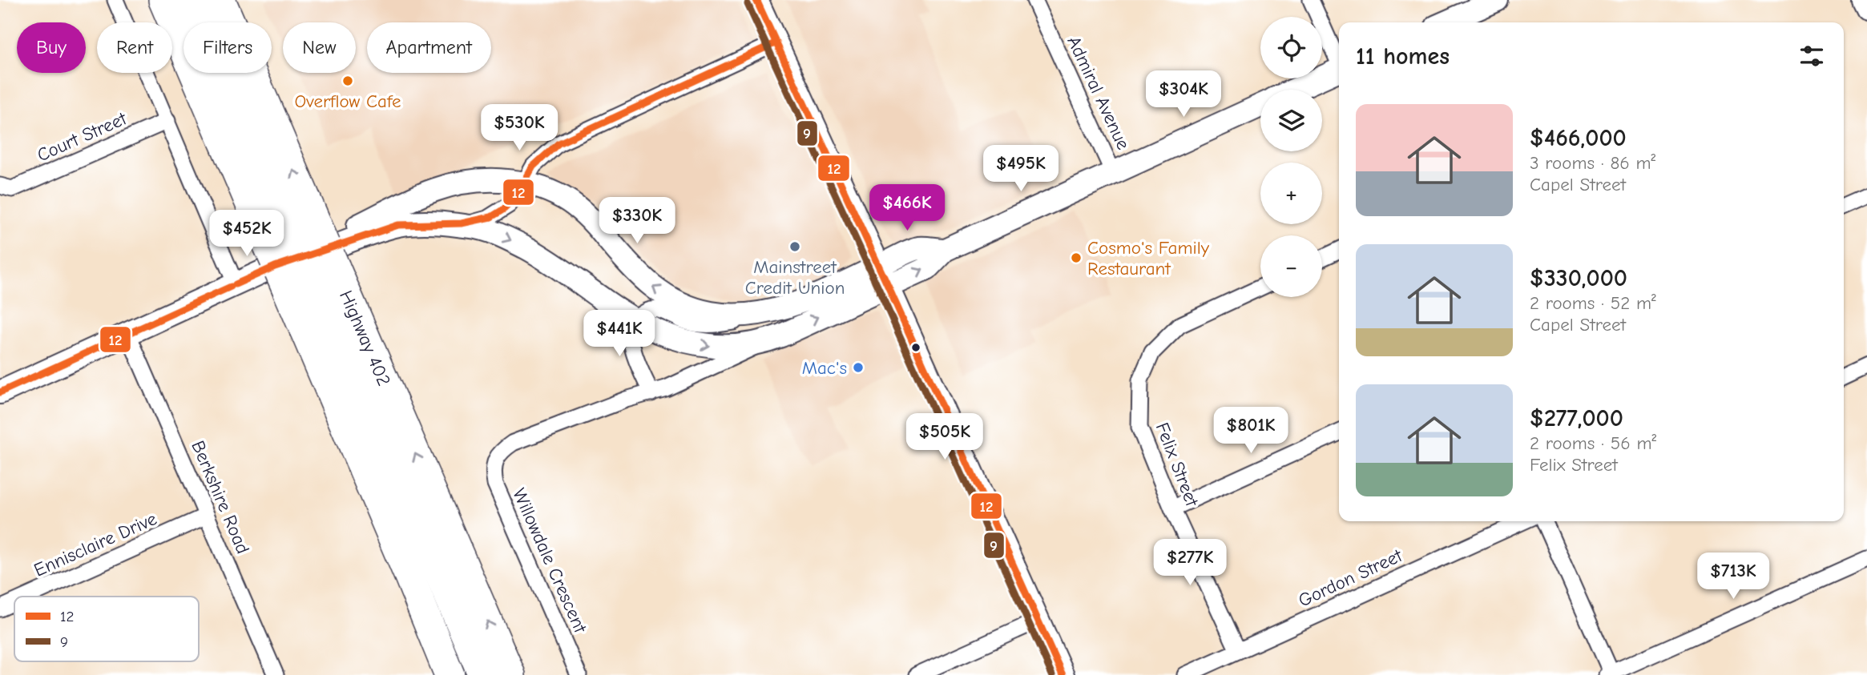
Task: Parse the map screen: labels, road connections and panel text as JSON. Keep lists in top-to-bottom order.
{
  "streets": {
    "highway": ["Highway 402"],
    "street": [
      "Admiral Avenue",
      "Court Street",
      "Felix Street",
      "Berkshire Road",
      "Ennisclaire Drive",
      "Willowdale Crescent",
      "Gordon Street"
    ]
  },
  "crossings": [
    ["Felix Street", "Gordon Street"],
    ["Berkshire Road", "Ennisclaire Drive"]
  ],
  "places": [
    "Overflow Cafe",
    "Mainstreet Credit Union",
    "Cosmo's Family Restaurant",
    "Mac's"
  ],
  "lines": ["transit line 12", "transit line 9"],
  "legend": ["12", "9"],
  "page": {
    "map_buttons": ["+", "−"],
    "chip": [
      "Buy",
      "Rent",
      "Filters",
      "New",
      "Apartment"
    ],
    "heading": "11 homes",
    "price": [
      "$304K",
      "$530K",
      "$495K",
      "$466K",
      "$330K",
      "$452K",
      "$441K",
      "$801K",
      "$505K",
      "$277K",
      "$713K"
    ],
    "list": [
      {
        "name": "$466,000",
        "note": "3 rooms · 86 m² · Capel Street"
      },
      {
        "name": "$330,000",
        "note": "2 rooms · 52 m² · Capel Street"
      },
      {
        "name": "$277,000",
        "note": "2 rooms · 56 m² · Felix Street"
      }
    ]
  }
}
